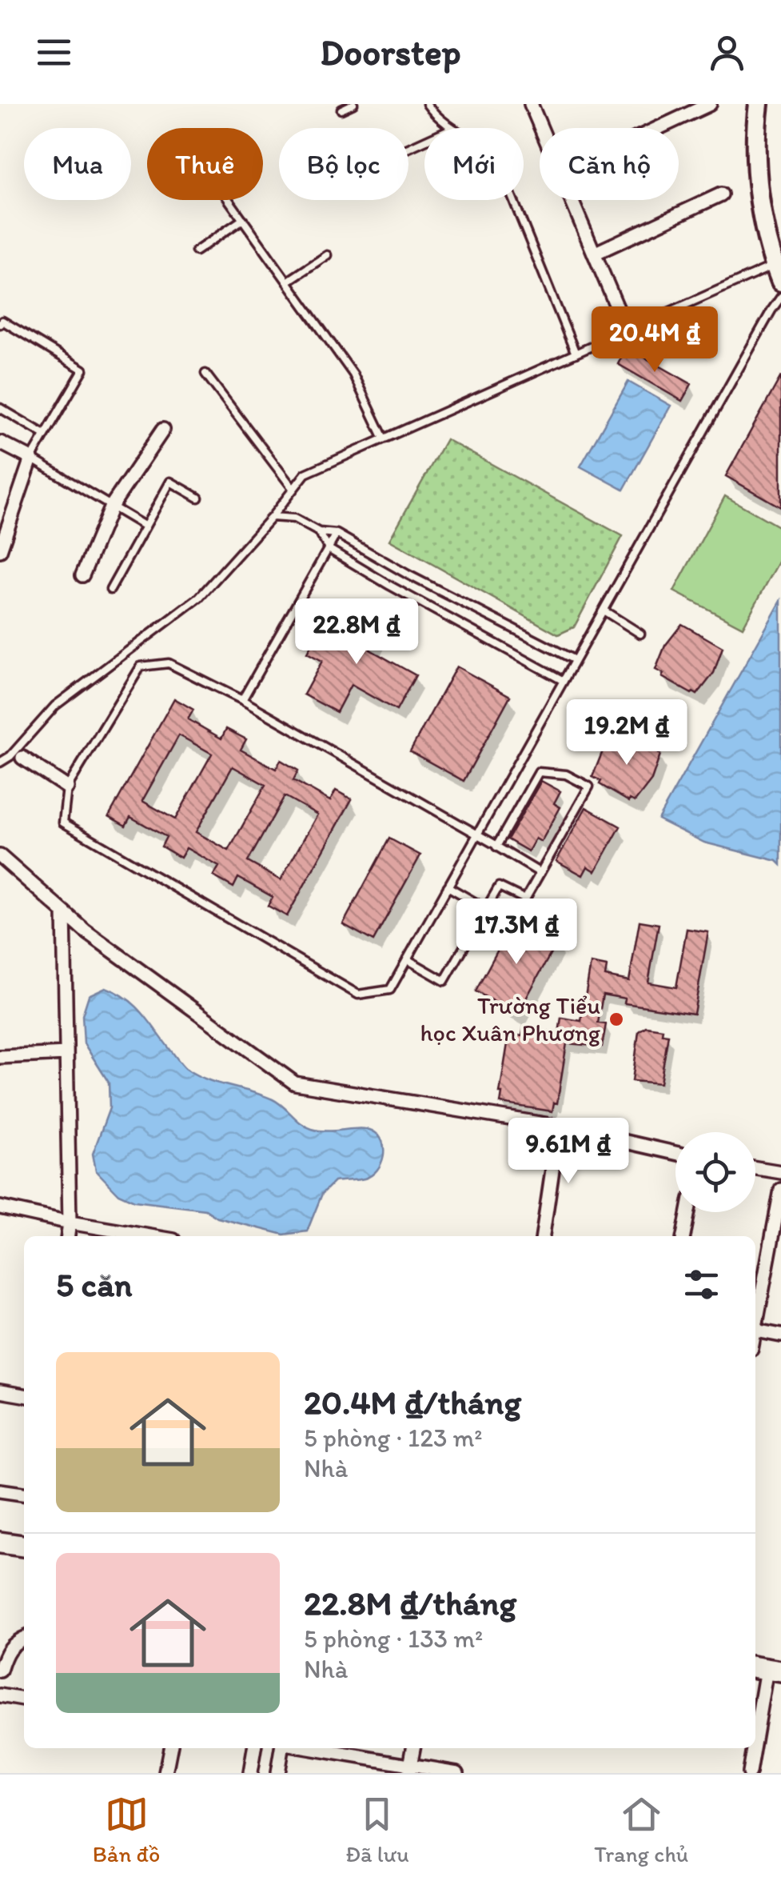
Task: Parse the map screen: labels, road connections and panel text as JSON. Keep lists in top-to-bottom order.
{
  "places": ["Trường Tiểu học Xuân Phương"],
  "page": {
    "header": "Doorstep",
    "chip": [
      "Mua",
      "Thuê",
      "Bộ lọc",
      "Mới",
      "Căn hộ"
    ],
    "price": [
      "20.4M ₫",
      "22.8M ₫",
      "19.2M ₫",
      "17.3M ₫",
      "9.61M ₫"
    ],
    "heading": "5 căn",
    "list": [
      {
        "name": "20.4M ₫/tháng",
        "note": "5 phòng · 123 m² · Nhà"
      },
      {
        "name": "22.8M ₫/tháng",
        "note": "5 phòng · 133 m² · Nhà"
      }
    ],
    "tabs": ["Bản đồ", "Đã lưu", "Trang chủ"]
  }
}
